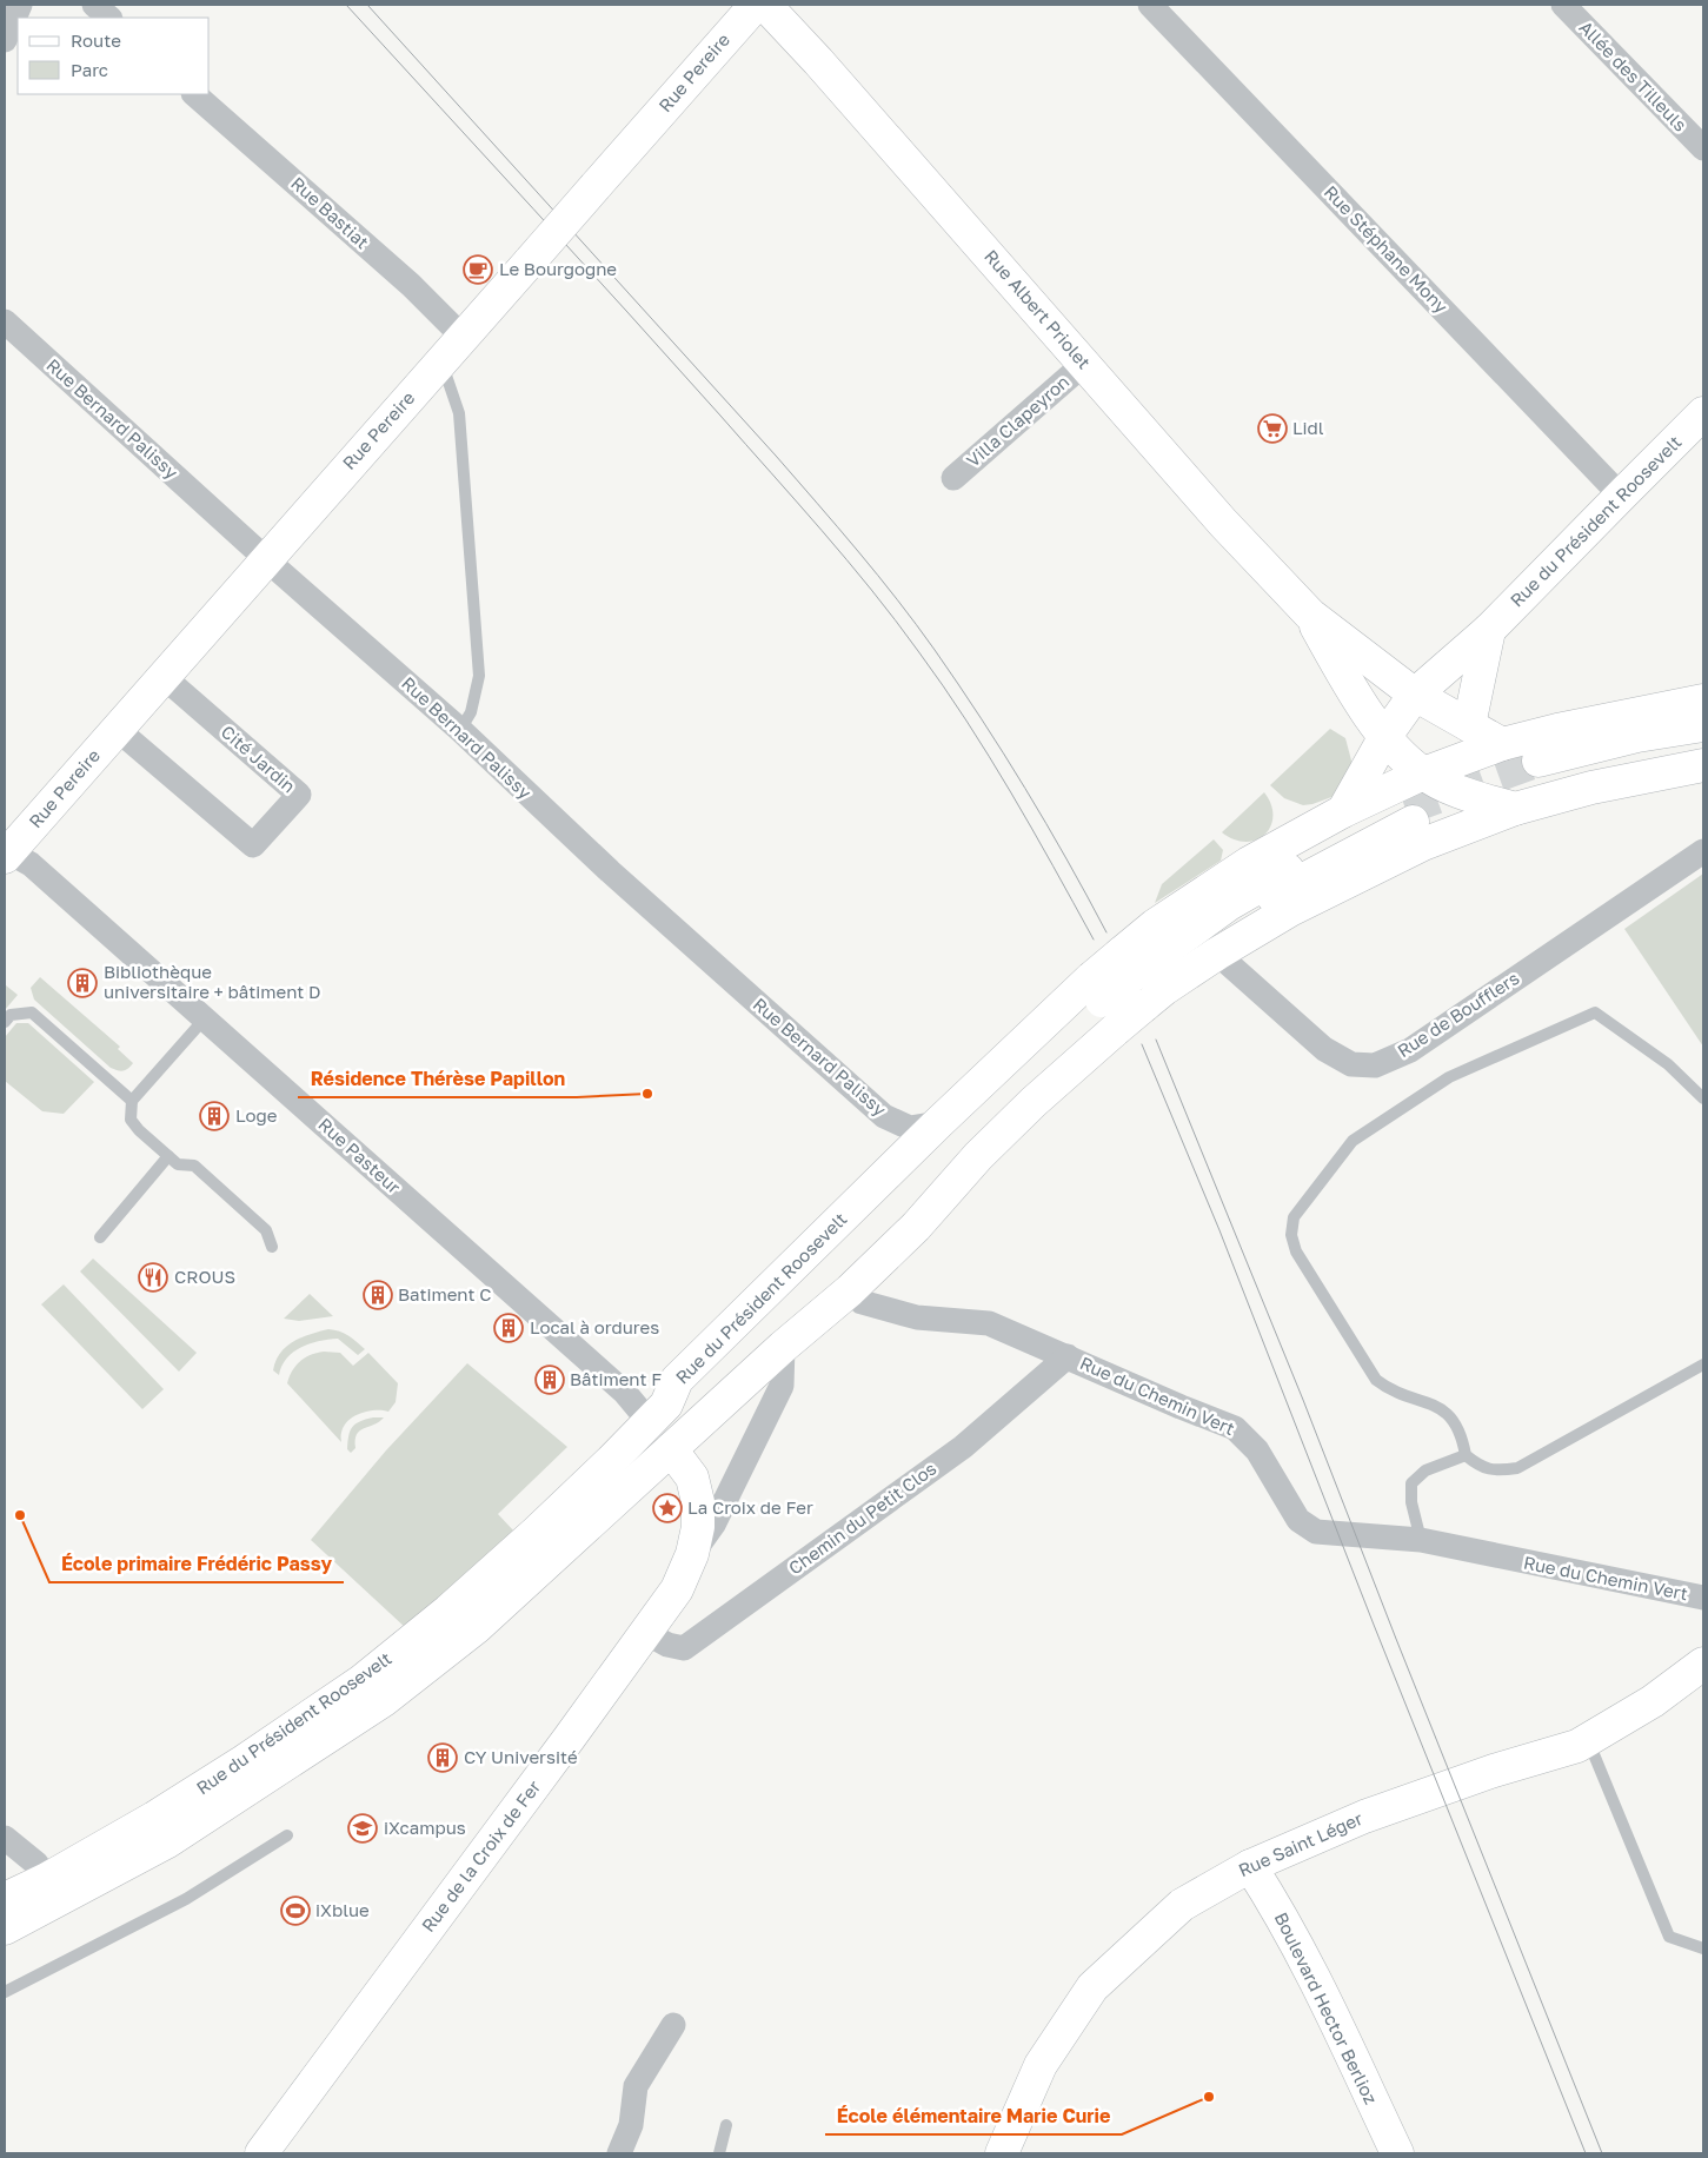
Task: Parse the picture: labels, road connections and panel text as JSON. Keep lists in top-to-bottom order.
{
  "streets": {
    "main road": [
      "Rue Pereire",
      "Rue Albert Priolet",
      "Rue du Président Roosevelt",
      "Rue Saint Léger",
      "Rue de la Croix de Fer",
      "Boulevard Hector Berlioz"
    ],
    "street": [
      "Allée des Tilleuls",
      "Rue Bastiat",
      "Rue Stéphane Mony",
      "Rue Bernard Palissy",
      "Villa Clapeyron",
      "Cité Jardin",
      "Rue de Boufflers",
      "Rue Pasteur",
      "Rue du Chemin Vert",
      "Chemin du Petit Clos"
    ]
  },
  "crossings": [
    ["Rue Pereire", "Rue Bastiat"],
    ["Rue Pereire", "Rue Bernard Palissy"],
    ["Rue Pereire", "Cité Jardin"],
    ["Rue Pereire", "Rue Pasteur"],
    ["Rue Stéphane Mony", "Rue du Président Roosevelt"],
    ["Rue Albert Priolet", "Villa Clapeyron"],
    ["Rue Albert Priolet", "Rue du Président Roosevelt"],
    ["Rue Bernard Palissy", "Rue du Président Roosevelt"],
    ["Rue du Président Roosevelt", "Rue Pasteur"],
    ["Rue du Président Roosevelt", "Rue du Chemin Vert"],
    ["Rue du Président Roosevelt", "Rue de la Croix de Fer"],
    ["Rue Pasteur", "Rue de la Croix de Fer"],
    ["Rue du Chemin Vert", "Chemin du Petit Clos"],
    ["Chemin du Petit Clos", "Rue de la Croix de Fer"],
    ["Rue Saint Léger", "Boulevard Hector Berlioz"]
  ],
  "places": {
    "cafe": ["Le Bourgogne"],
    "supermarket": ["Lidl"],
    "building": [
      "Bibliothèque universitaire + bâtiment D",
      "Loge",
      "Batiment C",
      "Local à ordures",
      "Bâtiment F",
      "CY Université"
    ],
    "other": ["Résidence Thérèse Papillon", "École primaire Frédéric Passy", "École élémentaire Marie Curie"],
    "restaurant": ["CROUS"],
    "place": ["La Croix de Fer"],
    "school or university": ["iXcampus"],
    "sports": ["iXblue"]
  },
  "legend": ["Route", "Parc"]
}
